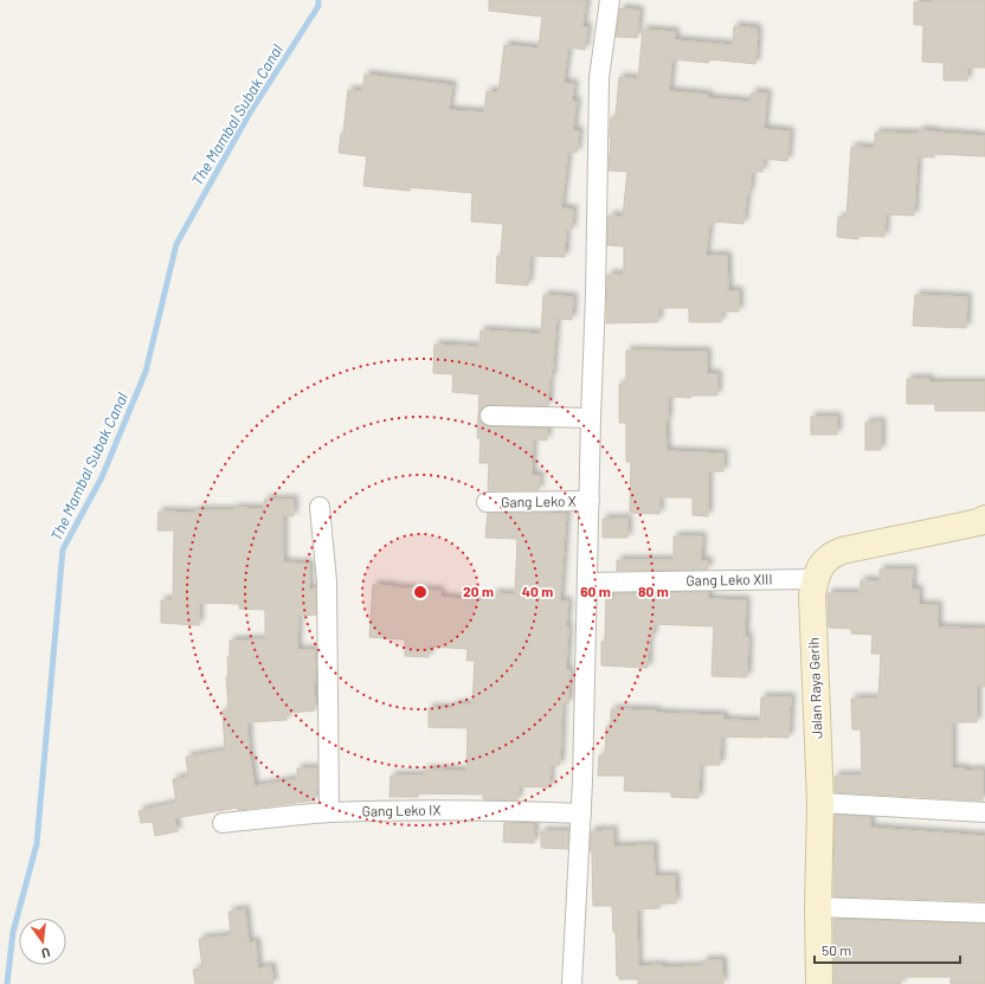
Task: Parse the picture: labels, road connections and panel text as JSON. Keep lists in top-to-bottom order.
{
  "streets": {
    "street": [
      "Gang Leko X",
      "Gang Leko XIII",
      "Jalan Raya Gerih",
      "Gang Leko IX"
    ]
  },
  "crossings": [
    ["Gang Leko XIII", "Jalan Raya Gerih"]
  ],
  "water": ["The Mambal Subak Canal"],
  "scale_bar": "50 m",
  "north": "bottom",
  "rings": [
    "20 m",
    "40 m",
    "60 m",
    "80 m"
  ]
}
